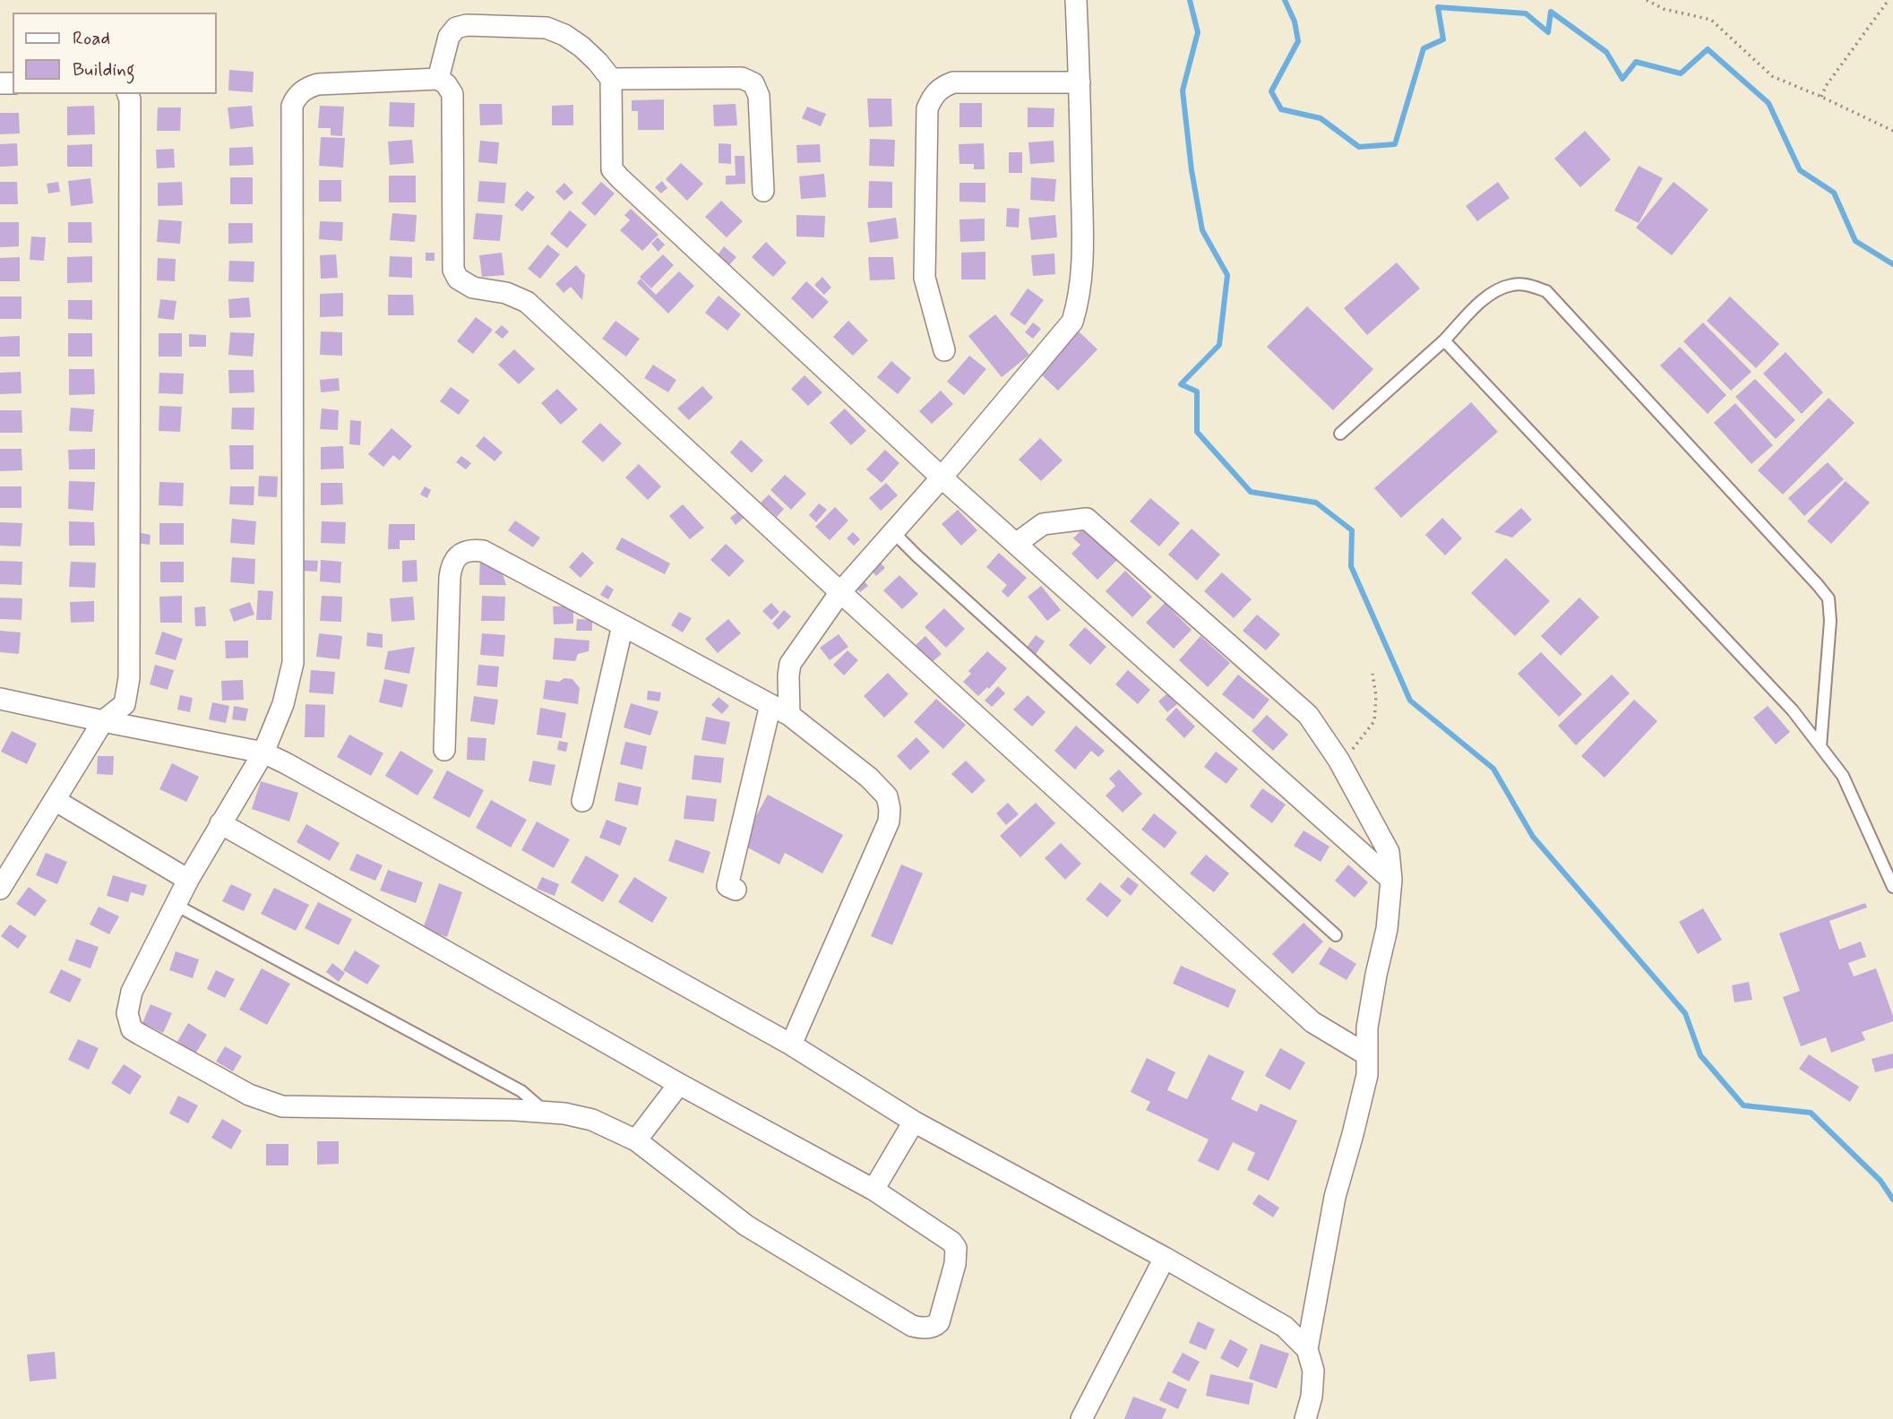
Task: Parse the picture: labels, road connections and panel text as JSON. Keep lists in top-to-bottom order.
{
  "legend": ["Road", "Building"]
}
